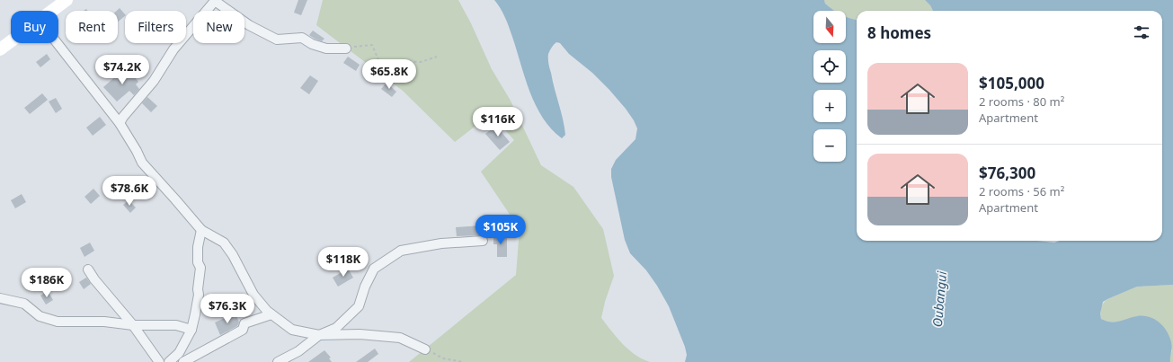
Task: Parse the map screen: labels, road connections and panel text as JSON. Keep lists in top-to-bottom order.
{
  "water": ["Oubangui"],
  "north": "bottom",
  "page": {
    "map_buttons": ["+", "−"],
    "chip": [
      "Buy",
      "Rent",
      "Filters",
      "New"
    ],
    "heading": "8 homes",
    "list": [
      {
        "name": "$105,000",
        "note": "2 rooms · 80 m² · Apartment"
      },
      {
        "name": "$76,300",
        "note": "2 rooms · 56 m² · Apartment"
      }
    ],
    "price": [
      "$74.2K",
      "$65.8K",
      "$116K",
      "$78.6K",
      "$105K",
      "$118K",
      "$186K",
      "$76.3K"
    ]
  }
}
